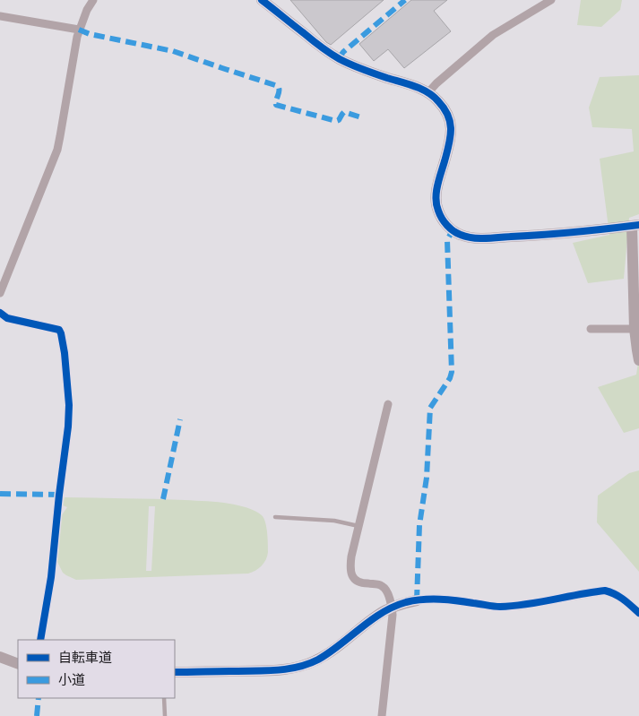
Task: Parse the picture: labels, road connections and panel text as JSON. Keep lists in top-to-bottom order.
{
  "legend": ["自転車道", "小道"]
}
